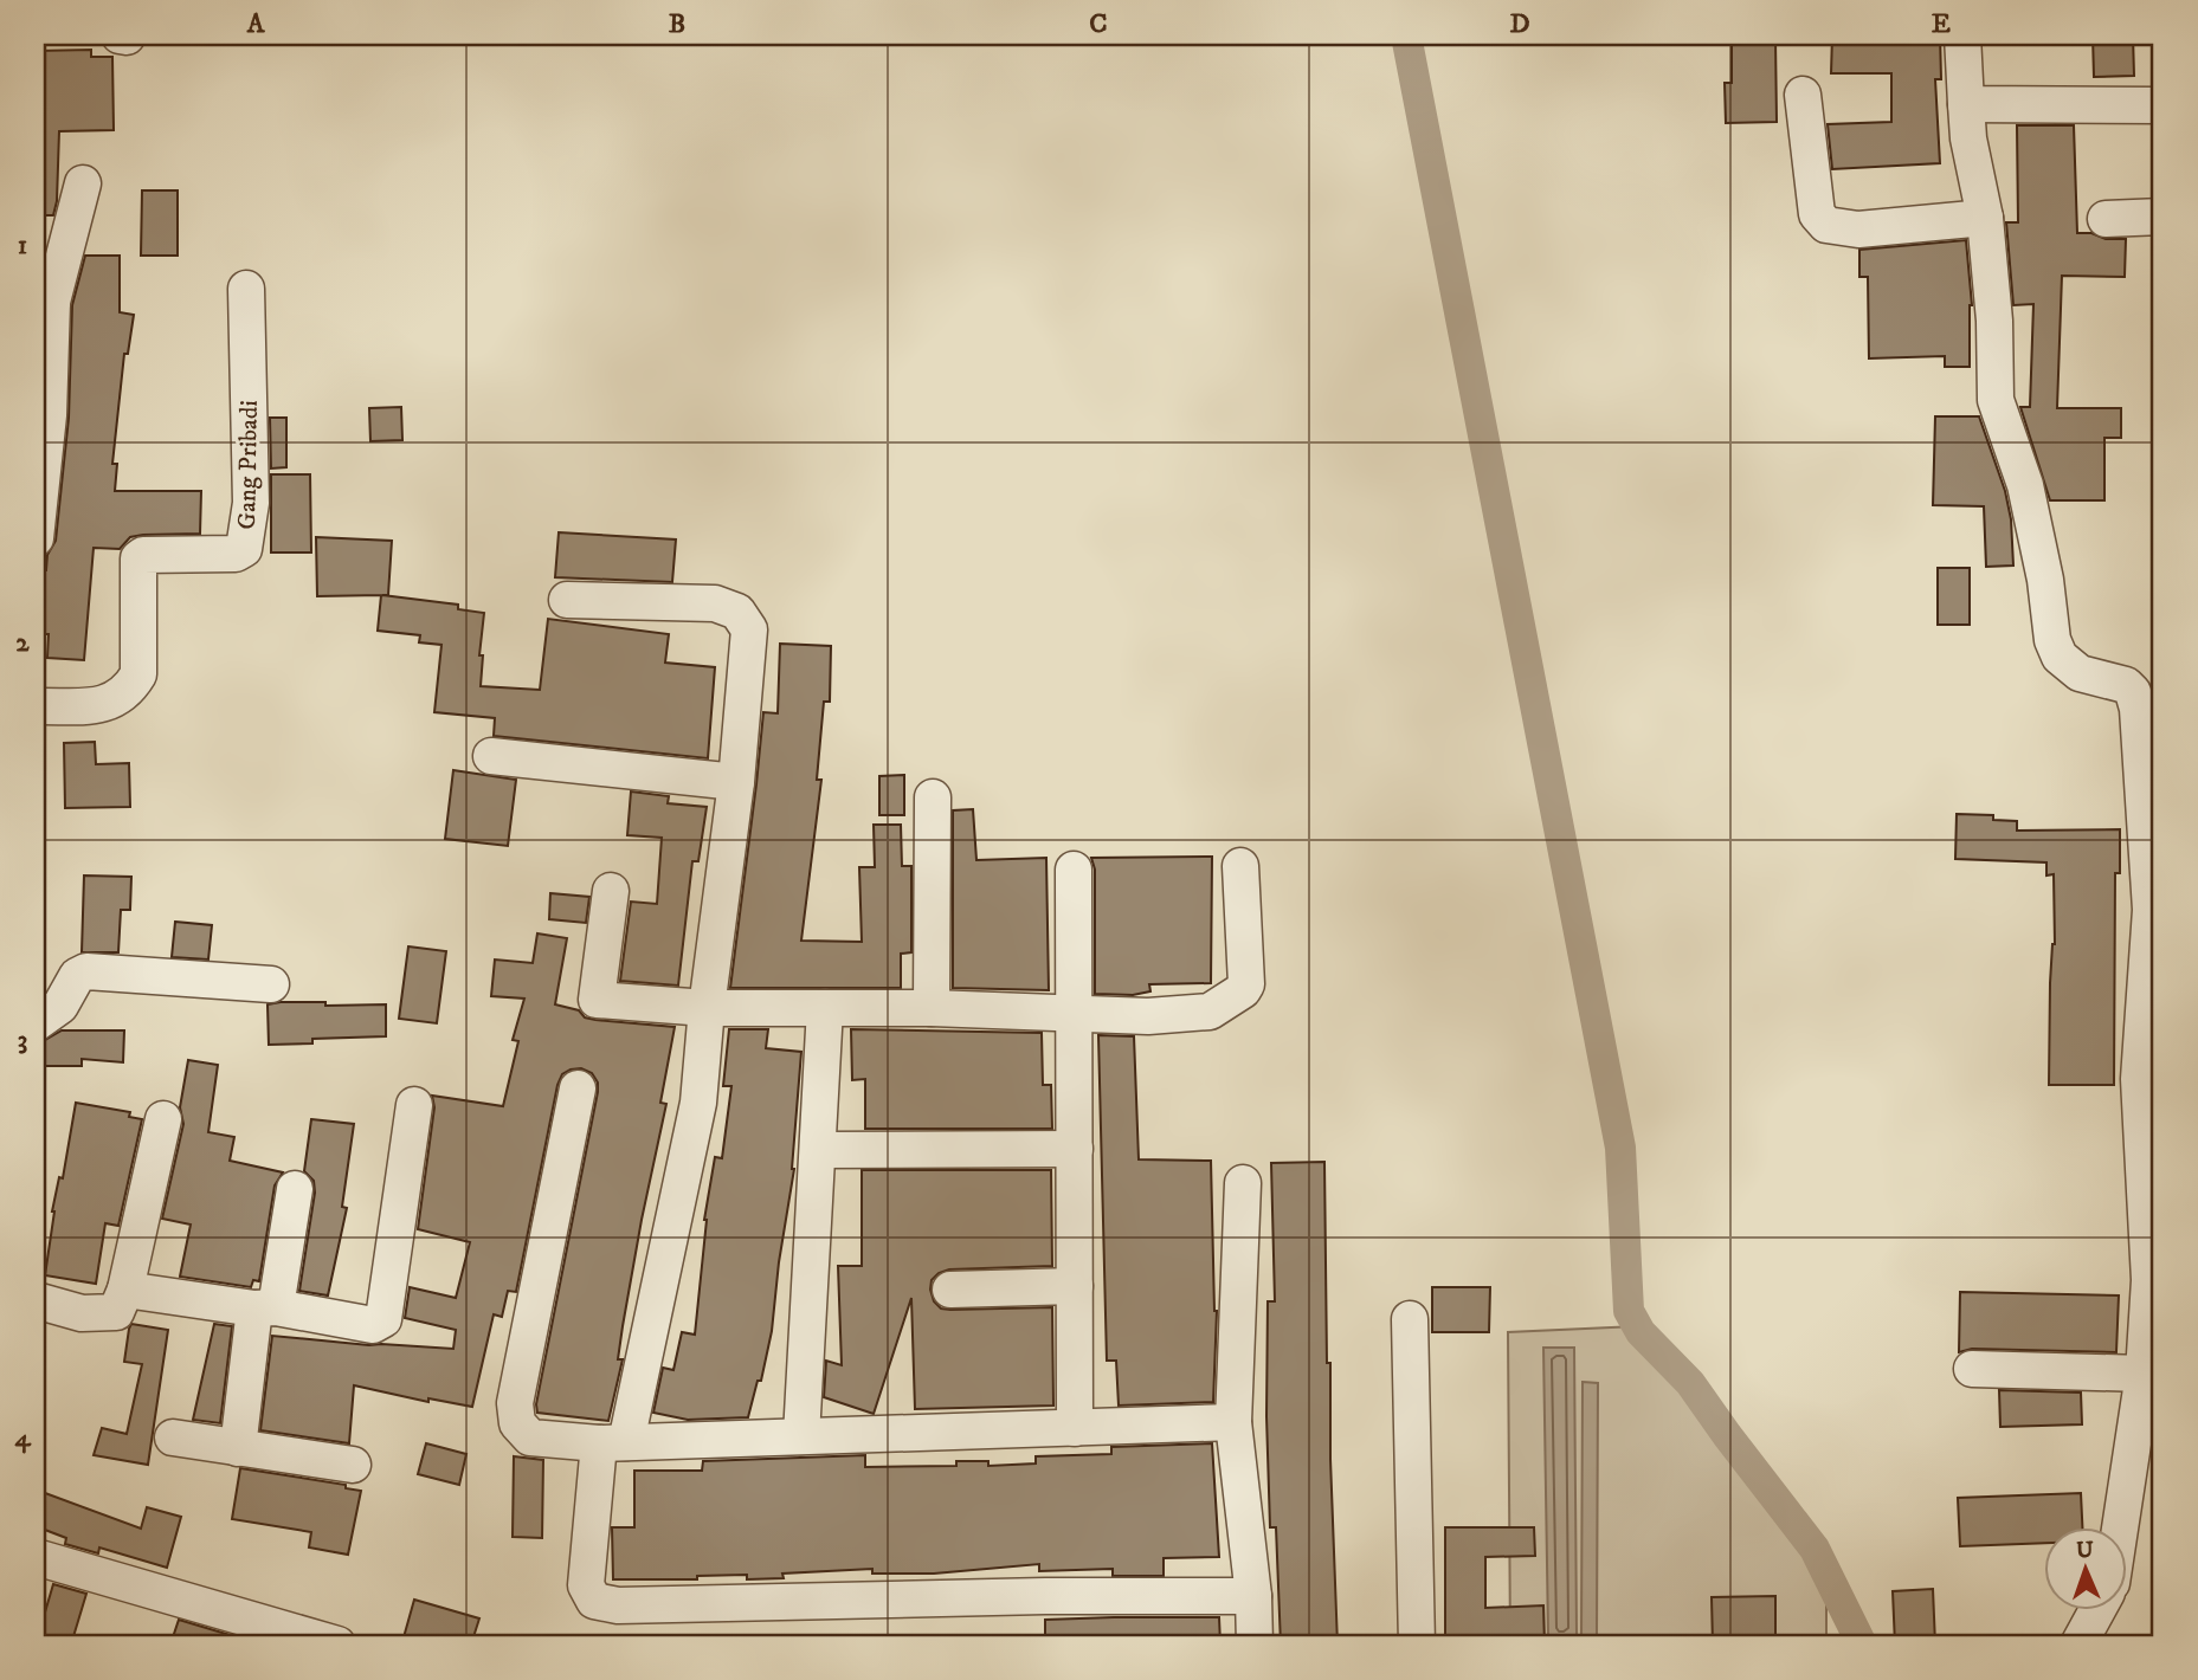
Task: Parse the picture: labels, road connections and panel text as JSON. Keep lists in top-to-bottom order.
{
  "streets": {
    "street": ["Gang Pribadi"]
  },
  "north": "top",
  "grid": {
    "columns": [
      "A",
      "B",
      "C",
      "D",
      "E"
    ],
    "rows": [
      "1",
      "2",
      "3",
      "4"
    ]
  }
}
